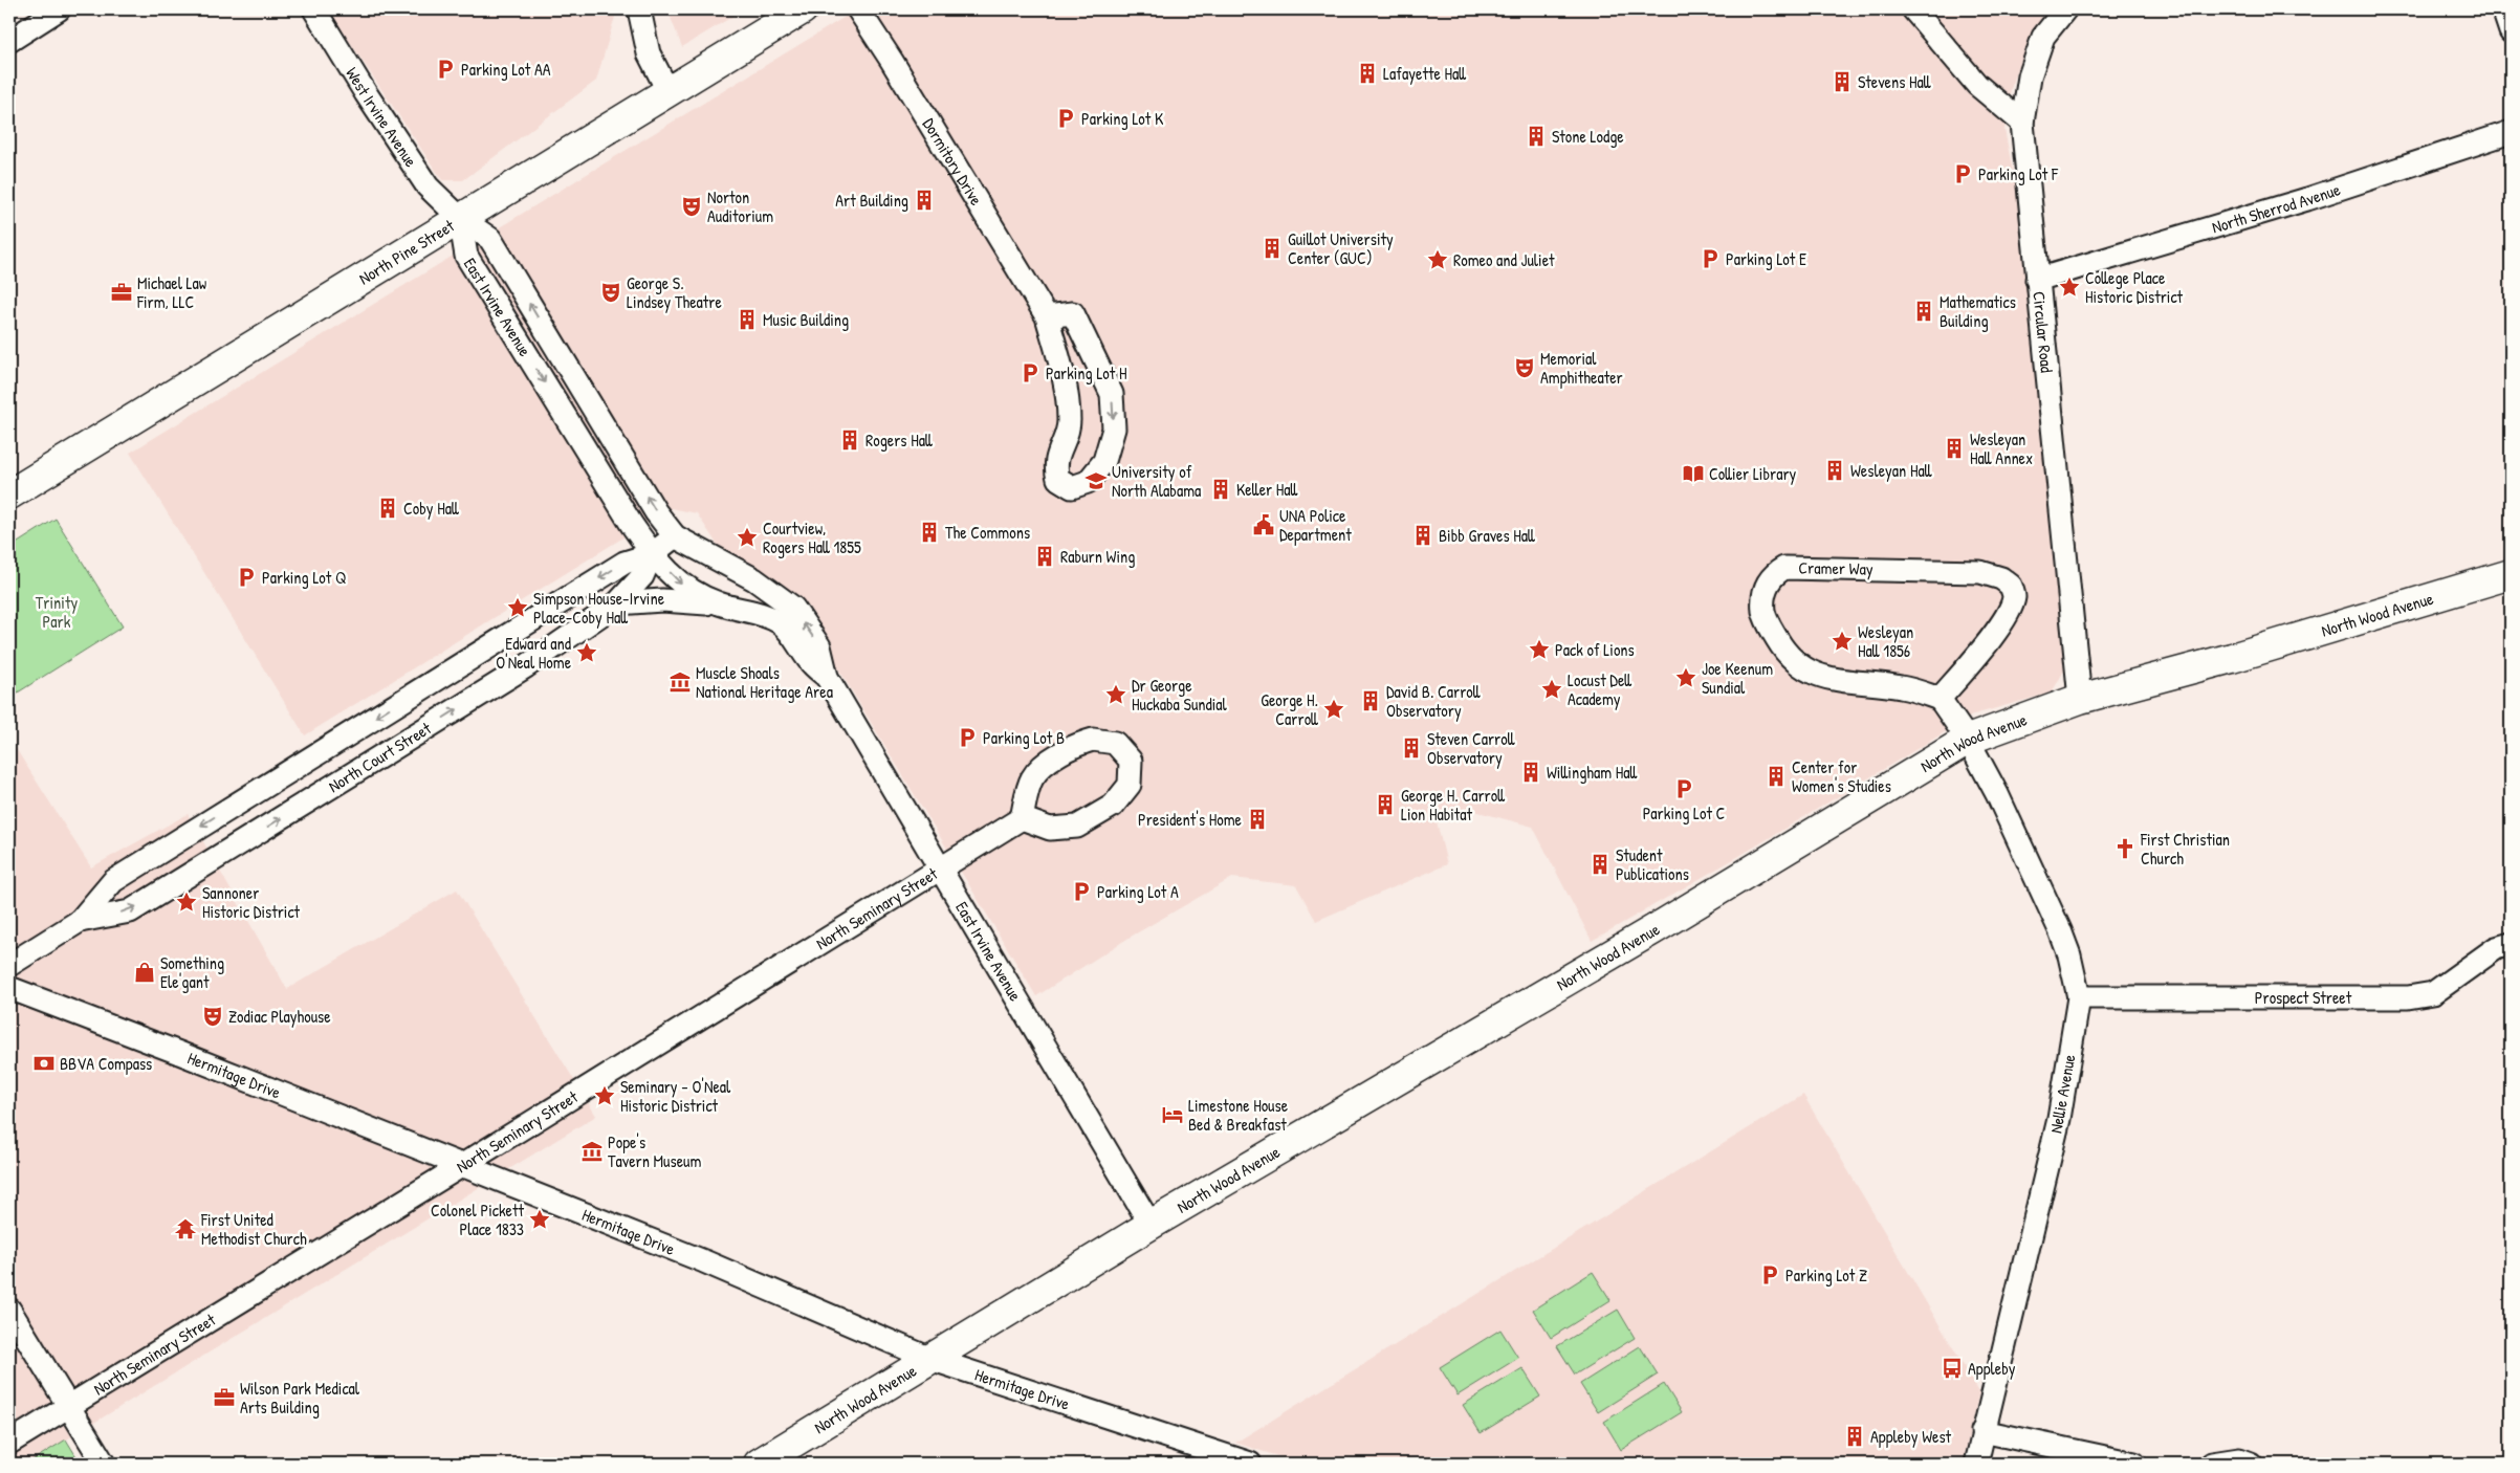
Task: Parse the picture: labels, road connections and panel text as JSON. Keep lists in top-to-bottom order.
{
  "streets": {
    "main road": ["North Pine Street", "North Wood Avenue"],
    "street": [
      "West Irvine Avenue",
      "Dormitory Drive",
      "North Sherrod Avenue",
      "East Irvine Avenue",
      "Circular Road",
      "Cramer Way",
      "North Court Street",
      "North Seminary Street",
      "Prospect Street",
      "Hermitage Drive",
      "Nellie Avenue"
    ]
  },
  "crossings": [
    ["West Irvine Avenue", "North Pine Street"],
    ["West Irvine Avenue", "East Irvine Avenue"],
    ["North Sherrod Avenue", "Circular Road"],
    ["North Pine Street", "East Irvine Avenue"],
    ["East Irvine Avenue", "North Wood Avenue"],
    ["East Irvine Avenue", "North Court Street"],
    ["East Irvine Avenue", "North Seminary Street"],
    ["Circular Road", "North Wood Avenue"],
    ["North Wood Avenue", "Hermitage Drive"],
    ["North Wood Avenue", "Nellie Avenue"],
    ["North Seminary Street", "Hermitage Drive"],
    ["Prospect Street", "Nellie Avenue"]
  ],
  "parks": ["Trinity Park"],
  "places": {
    "parking": [
      "Parking Lot AA",
      "Parking Lot K",
      "Parking Lot F",
      "Parking Lot E",
      "Parking Lot H",
      "Parking Lot Q",
      "Parking Lot B",
      "Parking Lot C",
      "Parking Lot A",
      "Parking Lot Z"
    ],
    "building": [
      "Lafayette Hall",
      "Stevens Hall",
      "Stone Lodge",
      "Art Building",
      "Guillot University Center (GUC)",
      "Mathematics Building",
      "Music Building",
      "Rogers Hall",
      "Wesleyan Hall Annex",
      "Wesleyan Hall",
      "Keller Hall",
      "Coby Hall",
      "The Commons",
      "Bibb Graves Hall",
      "Raburn Wing",
      "David B. Carroll Observatory",
      "Steven Carroll Observatory",
      "Willingham Hall",
      "Center for Women's Studies",
      "George H. Carroll Lion Habitat",
      "President's Home",
      "Student Publications",
      "Appleby West"
    ],
    "theatre": [
      "Norton Auditorium",
      "George S. Lindsey Theatre",
      "Memorial Amphitheater",
      "Zodiac Playhouse"
    ],
    "place": [
      "Romeo and Juliet",
      "College Place Historic District",
      "Courtview, Rogers Hall 1855",
      "Simpson House-Irvine Place-Coby Hall",
      "Wesleyan Hall 1856",
      "Pack of Lions",
      "Edward and O'Neal Home",
      "Joe Keenum Sundial",
      "Locust Dell Academy",
      "Dr George Huckaba Sundial",
      "George H. Carroll",
      "Sannoner Historic District",
      "Seminary - O'Neal Historic District",
      "Colonel Pickett Place 1833"
    ],
    "office": ["Michael Law Firm, LLC", "Wilson Park Medical Arts Building"],
    "library": ["Collier Library"],
    "school or university": ["University of North Alabama"],
    "public building": ["UNA Police Department"],
    "museum": ["Muscle Shoals National Heritage Area", "Pope's Tavern Museum"],
    "church": ["First Christian Church"],
    "shop": ["Something Ele'gant"],
    "bank": ["BBVA Compass"],
    "hotel": ["Limestone House Bed & Breakfast"],
    "temple": ["First United Methodist Church"],
    "bus stop": ["Appleby"]
  }
}
